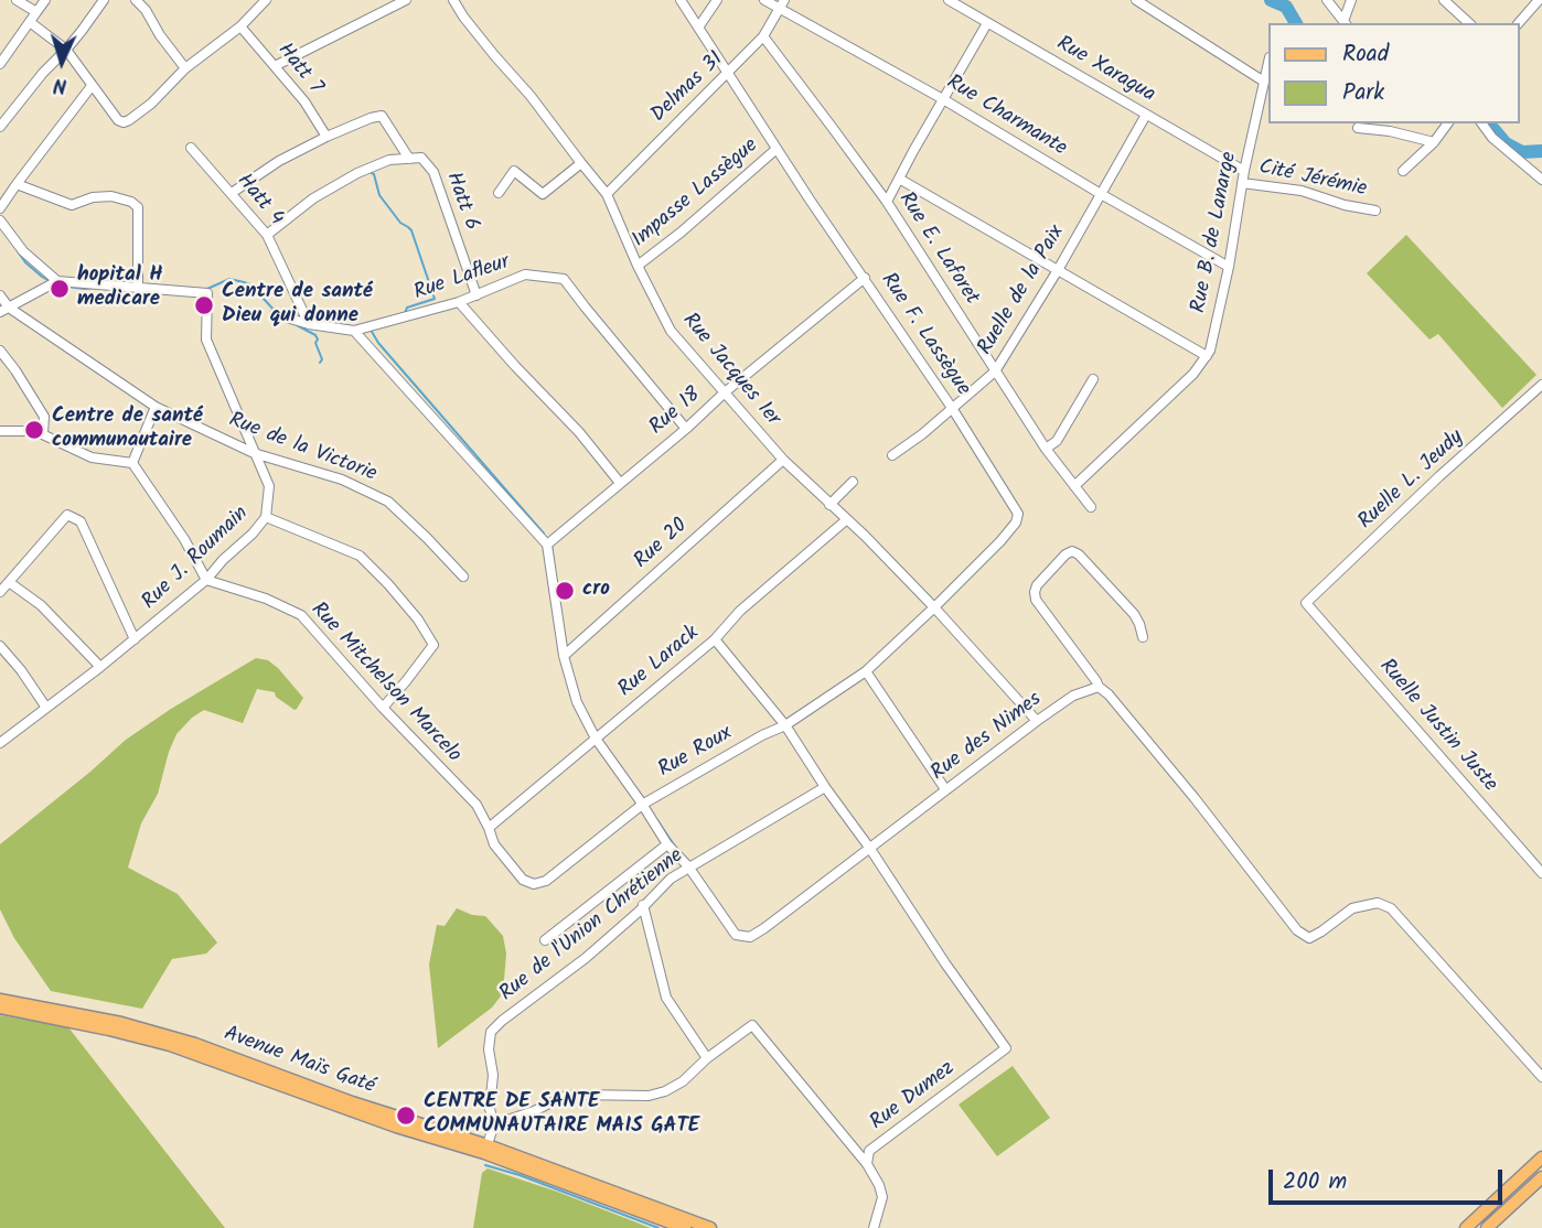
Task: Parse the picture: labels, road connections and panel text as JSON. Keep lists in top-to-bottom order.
{
  "streets": {
    "main road": ["Avenue Maïs Gaté"],
    "street": [
      "Hatt 7",
      "Rue Xaragua",
      "Delmas 31",
      "Rue Charmante",
      "Cité Jérémie",
      "Impasse Lassègue",
      "Hatt 4",
      "Hatt 6",
      "Rue B. de Lanarge",
      "Rue E. Laforet",
      "Rue Lafleur",
      "Ruelle de la Paix",
      "Rue F. Lassègue",
      "Rue Jacques 1er",
      "Rue 18",
      "Rue de la Victorie",
      "Ruelle L. Jeudy",
      "Rue 20",
      "Rue J. Roumain",
      "Rue Larack",
      "Rue Mitchelson Marcelo",
      "Ruelle Justin Juste",
      "Rue des Nimes",
      "Rue Roux",
      "Rue de l'Union Chrétienne",
      "Rue Dumez"
    ]
  },
  "crossings": [
    ["Rue Xaragua", "Rue B. de Lanarge"],
    ["Rue Xaragua", "Ruelle de la Paix"],
    ["Delmas 31", "Rue Charmante"],
    ["Delmas 31", "Rue E. Laforet"],
    ["Delmas 31", "Rue F. Lassègue"],
    ["Delmas 31", "Rue Jacques 1er"],
    ["Rue Charmante", "Rue B. de Lanarge"],
    ["Rue Charmante", "Ruelle de la Paix"],
    ["Cité Jérémie", "Rue B. de Lanarge"],
    ["Impasse Lassègue", "Rue F. Lassègue"],
    ["Impasse Lassègue", "Rue Jacques 1er"],
    ["Hatt 4", "Rue Lafleur"],
    ["Hatt 6", "Rue Lafleur"],
    ["Rue B. de Lanarge", "Rue E. Laforet"],
    ["Rue E. Laforet", "Ruelle de la Paix"],
    ["Rue Lafleur", "Rue 18"],
    ["Ruelle de la Paix", "Rue F. Lassègue"],
    ["Rue F. Lassègue", "Rue Jacques 1er"],
    ["Rue F. Lassègue", "Rue 18"],
    ["Rue F. Lassègue", "Rue Roux"],
    ["Rue Jacques 1er", "Rue 18"],
    ["Rue Jacques 1er", "Rue 20"],
    ["Rue Jacques 1er", "Rue Larack"],
    ["Rue Jacques 1er", "Rue des Nimes"],
    ["Rue Jacques 1er", "Rue Roux"],
    ["Rue 18", "Rue des Nimes"],
    ["Rue de la Victorie", "Rue J. Roumain"],
    ["Ruelle L. Jeudy", "Ruelle Justin Juste"],
    ["Rue 20", "Rue des Nimes"],
    ["Rue J. Roumain", "Rue Mitchelson Marcelo"],
    ["Rue Larack", "Rue Mitchelson Marcelo"],
    ["Rue Larack", "Rue des Nimes"],
    ["Rue Larack", "Rue Roux"],
    ["Rue Mitchelson Marcelo", "Rue Roux"],
    ["Rue des Nimes", "Rue Roux"],
    ["Rue des Nimes", "Rue de l'Union Chrétienne"],
    ["Rue des Nimes", "Rue Dumez"],
    ["Rue de l'Union Chrétienne", "Avenue Maïs Gaté"]
  ],
  "places": [
    "hopital H medicare",
    "Centre de santé Dieu qui donne",
    "Centre de santé communautaire",
    "cro",
    "CENTRE DE SANTE COMMUNAUTAIRE MAIS GATE"
  ],
  "legend": ["Road", "Park"],
  "scale_bar": "200 m",
  "north": "bottom"
}
